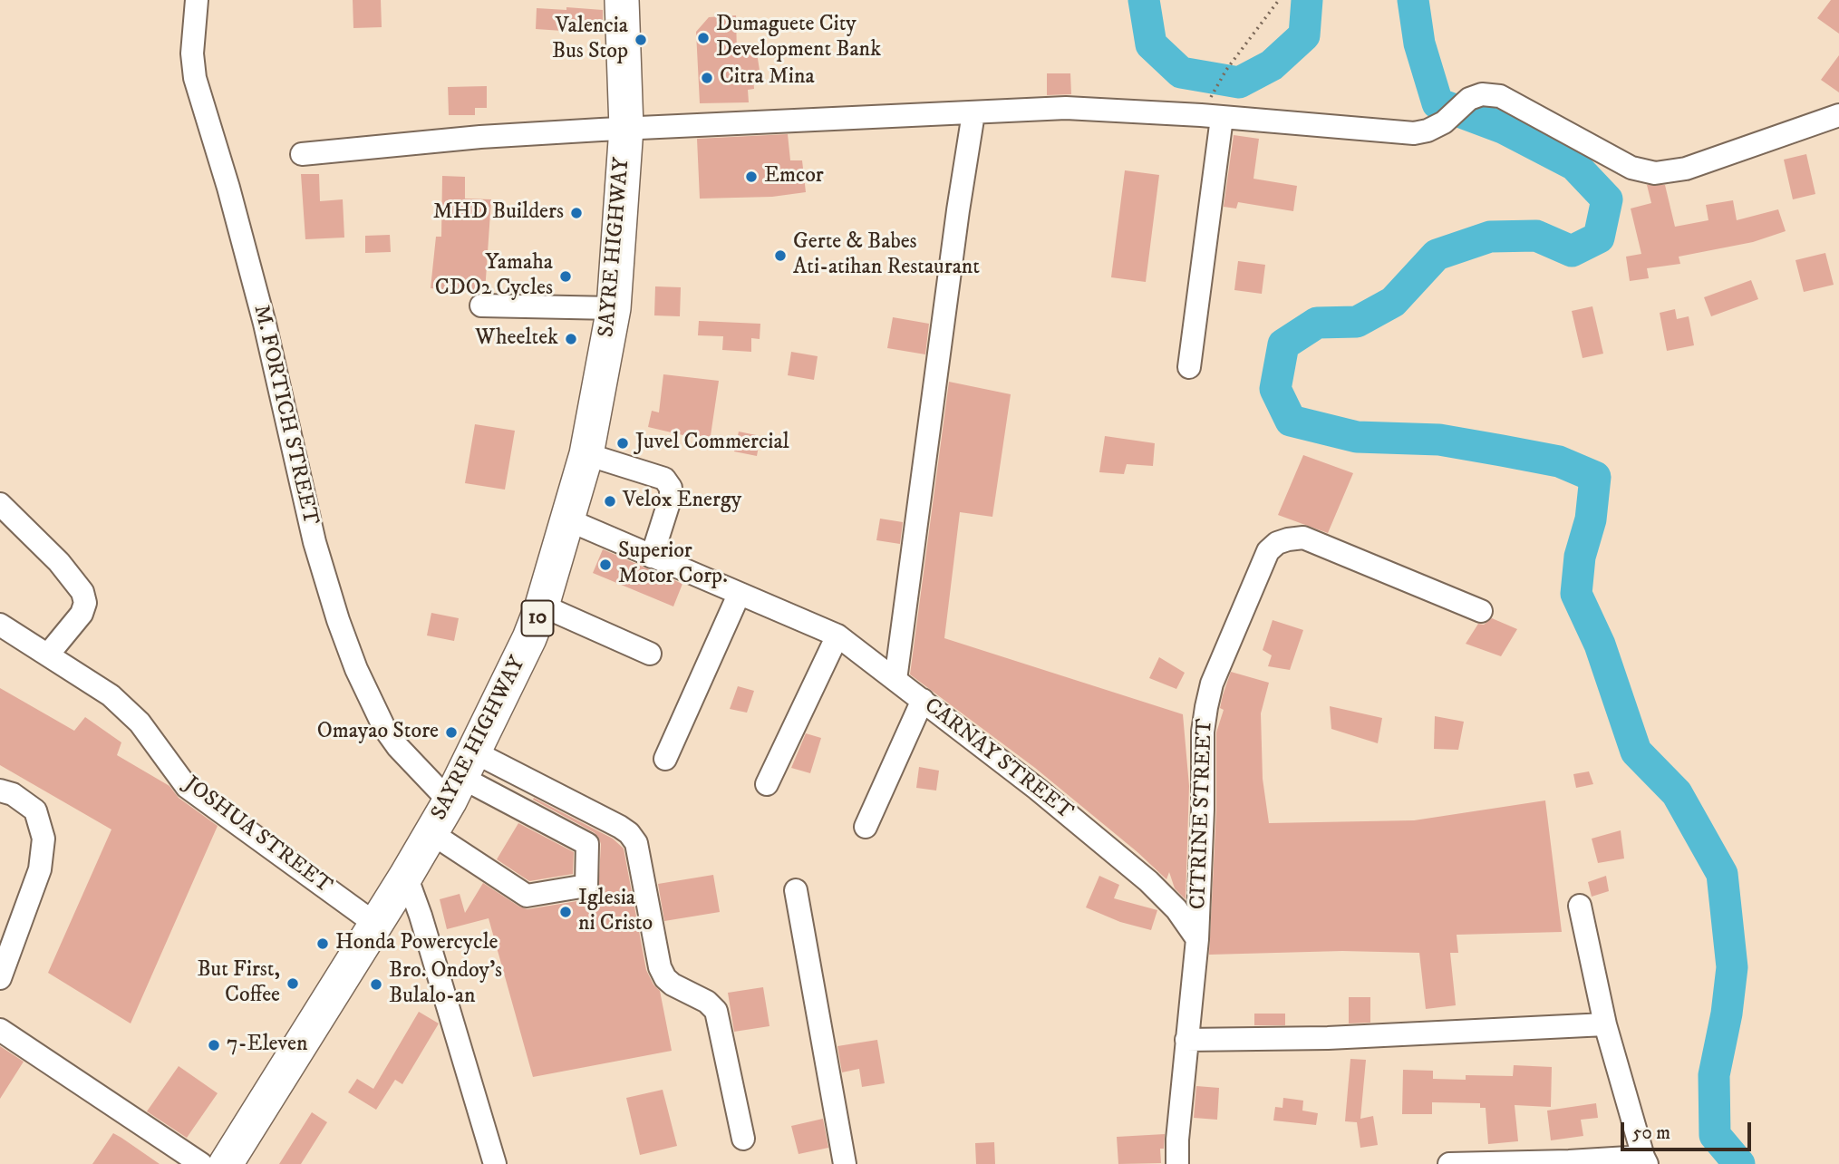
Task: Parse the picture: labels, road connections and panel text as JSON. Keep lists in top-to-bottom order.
{
  "streets": {
    "highway": ["SAYRE HIGHWAY", "10"],
    "street": [
      "M. FORTICH STREET",
      "CARNAY STREET",
      "CITRINE STREET",
      "JOSHUA STREET"
    ]
  },
  "crossings": [
    ["SAYRE HIGHWAY", "M. FORTICH STREET"],
    ["SAYRE HIGHWAY", "CARNAY STREET"],
    ["SAYRE HIGHWAY", "JOSHUA STREET"],
    ["CARNAY STREET", "CITRINE STREET"]
  ],
  "places": [
    "Dumaguete City Development Bank",
    "Valencia Bus Stop",
    "Citra Mina",
    "Emcor",
    "MHD Builders",
    "Gerte & Babes Ati-atihan Restaurant",
    "Yamaha CDO2 Cycles",
    "Wheeltek",
    "Juvel Commercial",
    "Velox Energy",
    "Superior Motor Corp.",
    "Omayao Store",
    "Iglesia ni Cristo",
    "Honda Powercycle",
    "But First, Coffee",
    "Bro. Ondoy's Bulalo-an",
    "7-Eleven"
  ],
  "scale_bar": "50 m"
}
